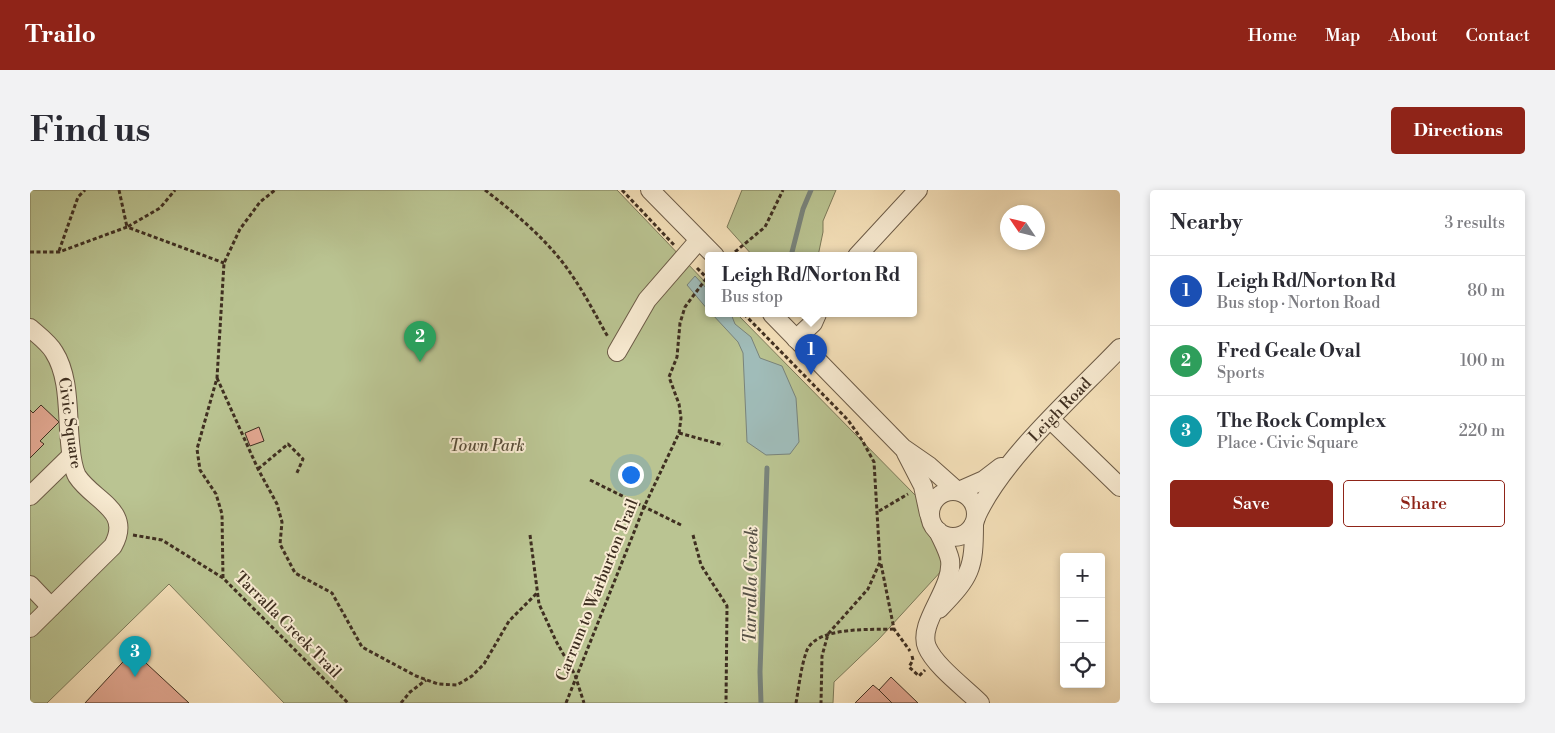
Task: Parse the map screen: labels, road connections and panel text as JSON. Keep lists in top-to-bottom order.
{
  "streets": {
    "street": ["Leigh Road", "Civic Square"],
    "path": ["Carrum to Warburton Trail", "Tarralla Creek Trail"]
  },
  "water": ["Tarralla Creek"],
  "parks": ["Town Park"],
  "north": "top left",
  "page": {
    "header": "Trailo",
    "nav": [
      "Home",
      "Map",
      "About",
      "Contact"
    ],
    "buttons": [
      "Directions",
      ["Save", "Share"]
    ],
    "title": "Find us",
    "heading": ["Nearby", "3 results"],
    "popup": ["Leigh Rd/Norton Rd", "Bus stop"],
    "list": [
      {
        "mark": "1",
        "name": "Leigh Rd/Norton Rd",
        "note": "Bus stop · Norton Road",
        "value": "80 m"
      },
      {
        "mark": "2",
        "name": "Fred Geale Oval",
        "note": "Sports",
        "value": "100 m"
      },
      {
        "mark": "3",
        "name": "The Rock Complex",
        "note": "Place · Civic Square",
        "value": "220 m"
      }
    ],
    "pins": ["2", "1", "3"],
    "map_buttons": ["+", "−"]
  }
}
